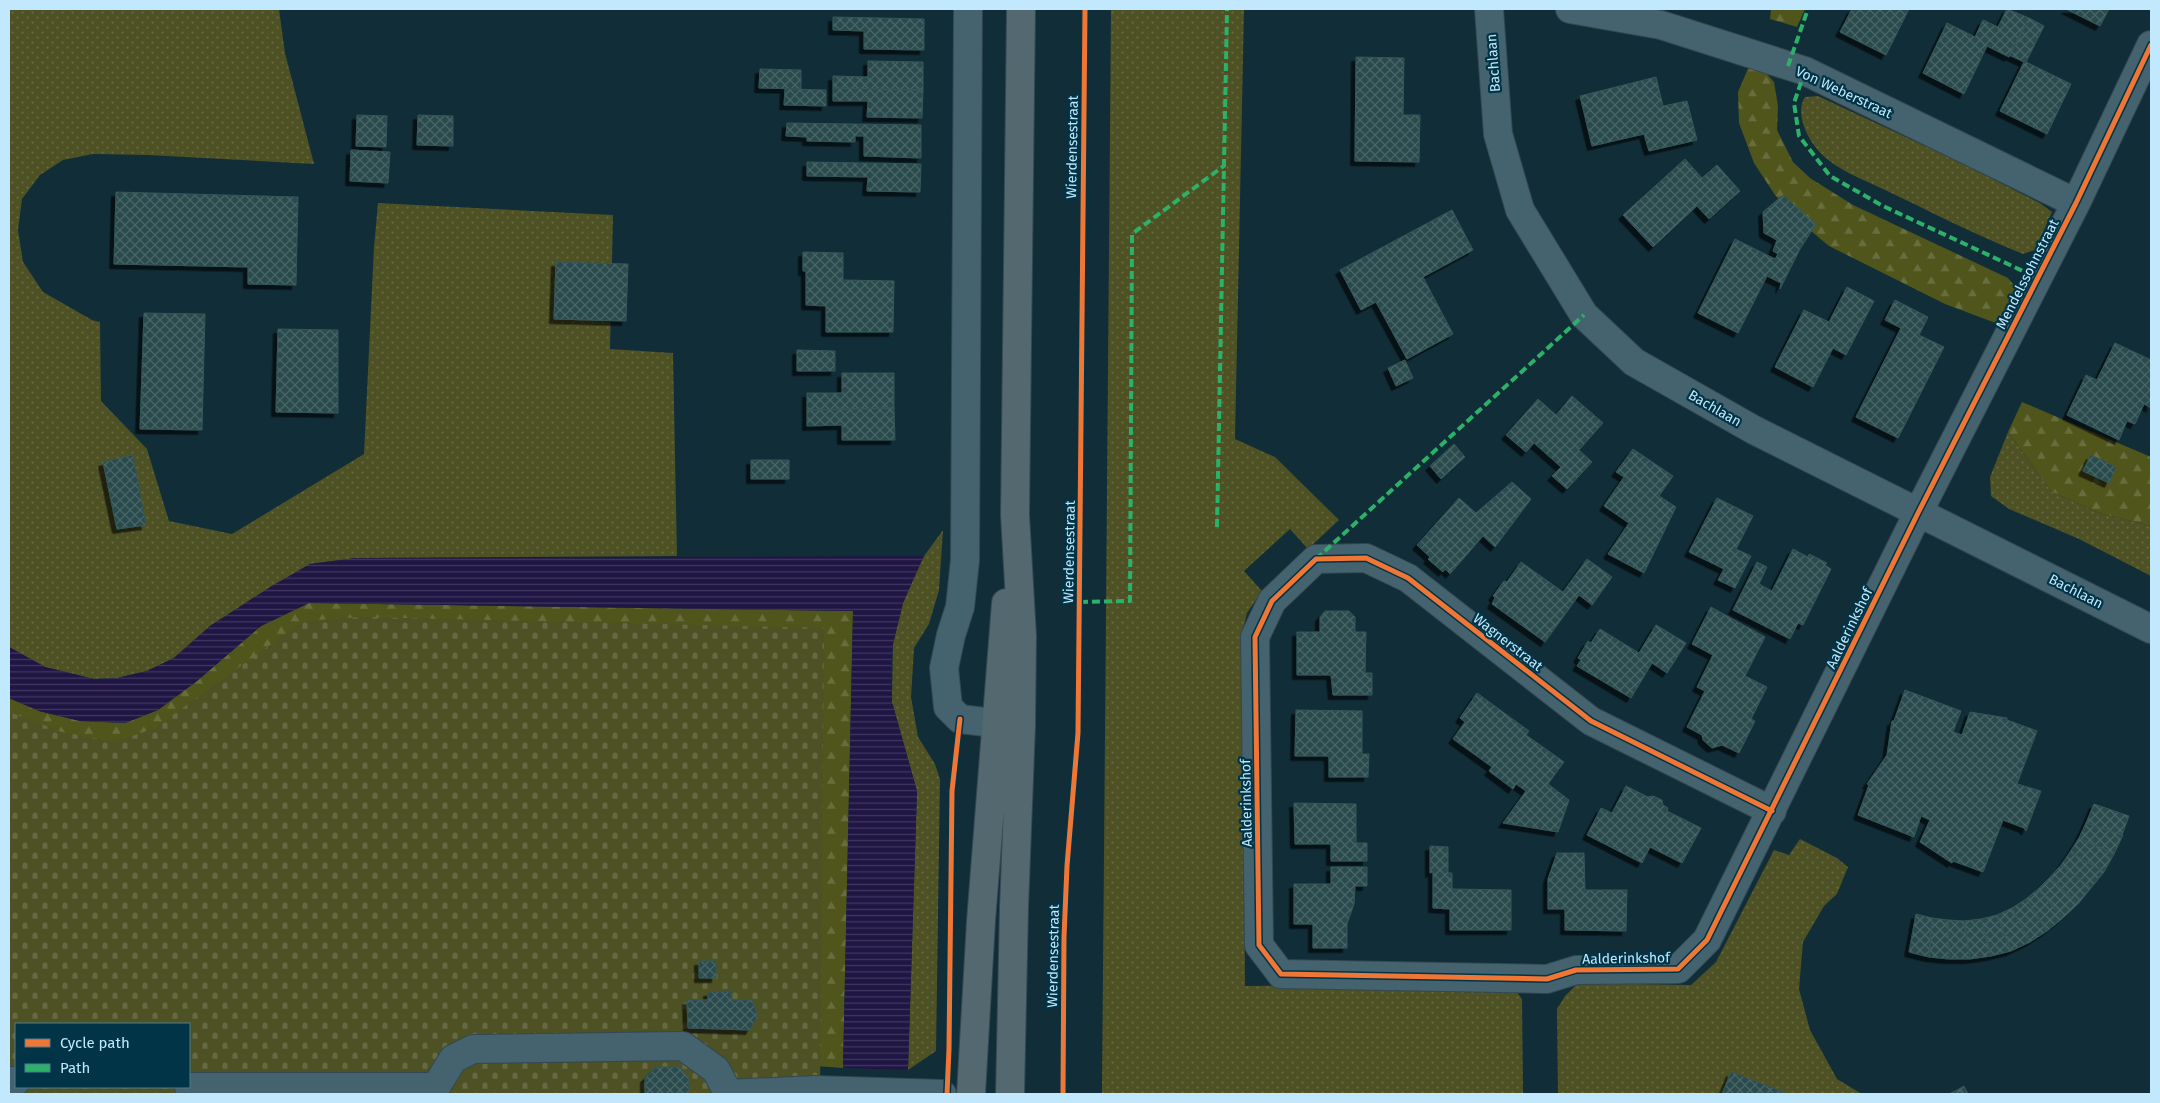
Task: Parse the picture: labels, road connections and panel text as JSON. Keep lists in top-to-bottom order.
{
  "streets": {
    "street": [
      "Bachlaan",
      "Von Weberstraat",
      "Mendelssohnstraat",
      "Aalderinkshof",
      "Wagnerstraat"
    ],
    "cycle path": ["Wierdensestraat"]
  },
  "crossings": [
    ["Bachlaan", "Mendelssohnstraat"],
    ["Bachlaan", "Aalderinkshof"],
    ["Von Weberstraat", "Mendelssohnstraat"],
    ["Mendelssohnstraat", "Aalderinkshof"],
    ["Aalderinkshof", "Wagnerstraat"]
  ],
  "legend": ["Cycle path", "Path"]
}
